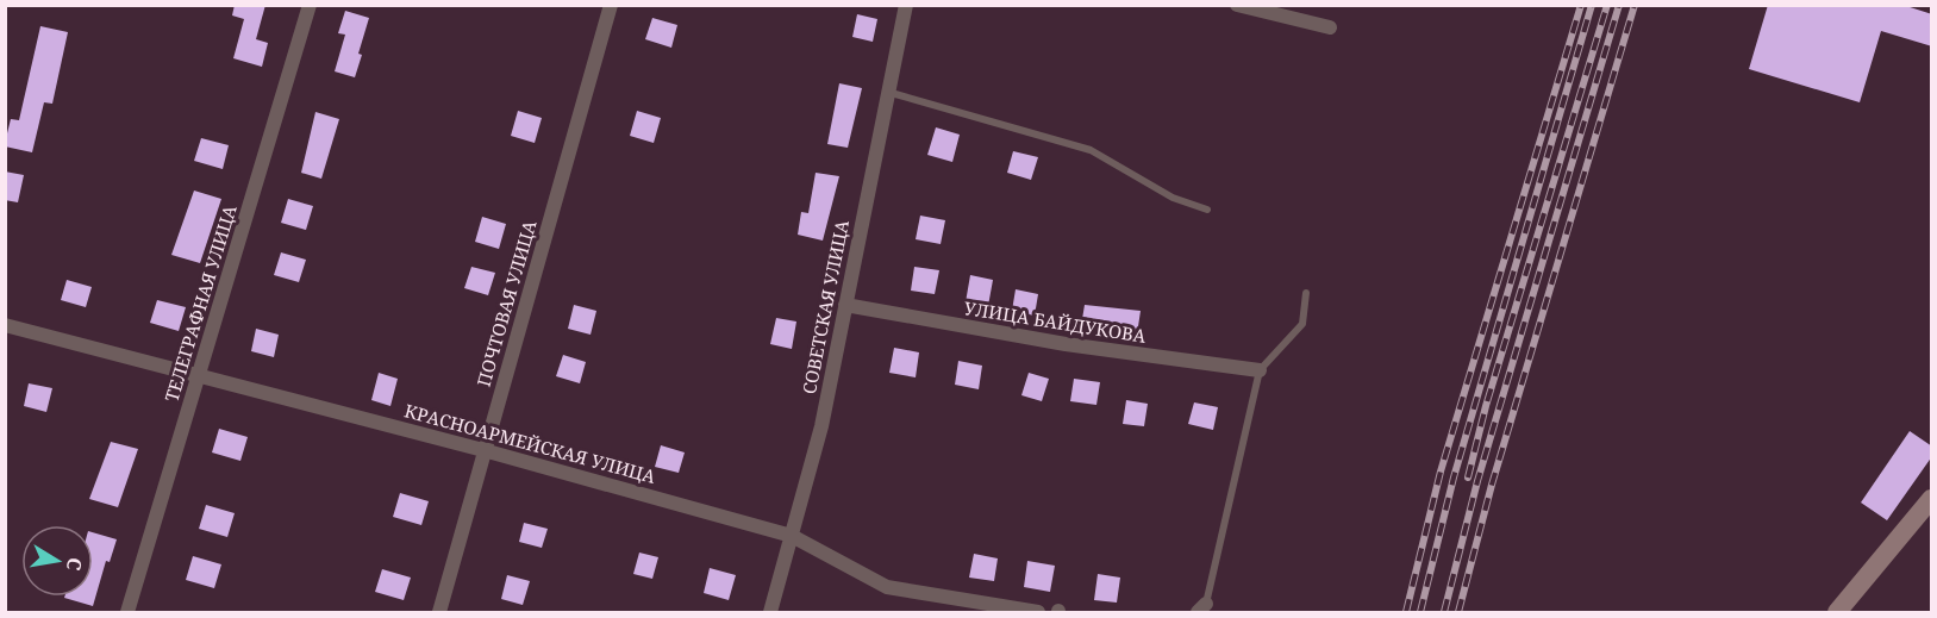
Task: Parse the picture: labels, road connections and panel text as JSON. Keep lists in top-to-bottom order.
{
  "streets": {
    "street": [
      "ТЕЛЕГРАФНАЯ УЛИЦА",
      "ПОЧТОВАЯ УЛИЦА",
      "СОВЕТСКАЯ УЛИЦА",
      "УЛИЦА БАЙДУКОВА",
      "КРАСНОАРМЕЙСКАЯ УЛИЦА"
    ]
  },
  "crossings": [
    ["ТЕЛЕГРАФНАЯ УЛИЦА", "КРАСНОАРМЕЙСКАЯ УЛИЦА"],
    ["ПОЧТОВАЯ УЛИЦА", "КРАСНОАРМЕЙСКАЯ УЛИЦА"],
    ["СОВЕТСКАЯ УЛИЦА", "УЛИЦА БАЙДУКОВА"],
    ["СОВЕТСКАЯ УЛИЦА", "КРАСНОАРМЕЙСКАЯ УЛИЦА"]
  ],
  "north": "right"
}
